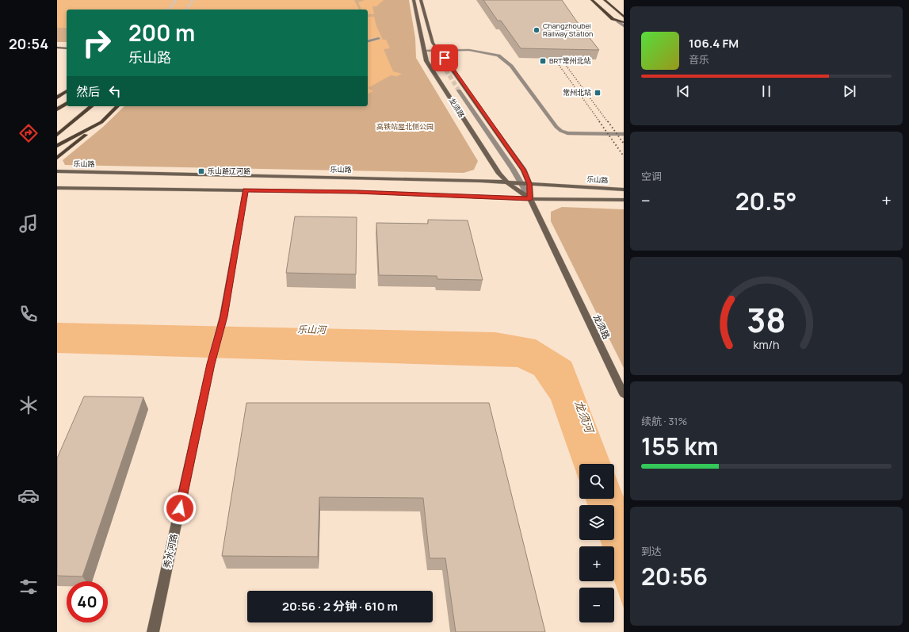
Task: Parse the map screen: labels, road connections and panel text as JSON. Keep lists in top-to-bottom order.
{
  "streets": {
    "street": ["龙须路", "乐山路", "秀水河路"]
  },
  "crossings": [
    ["龙须路", "乐山路"]
  ],
  "water": ["乐山河", "龙须河"],
  "parks": ["高铁站屋北侧公园"],
  "places": {
    "other": ["Changzhoubei Railway Station"],
    "transit": ["BRT常州北站", "常州北站", "乐山路辽河路"]
  },
  "page": {
    "tabs": "20:54",
    "turn": ["200 m", "乐山路"],
    "song": ["106.4 FM", "音乐"],
    "then": "然后",
    "tile": [
      "空调",
      ["续航 · 31%", "155 km"],
      ["到达", "20:56"]
    ],
    "heat": ["−", "20.5°", "+"],
    "map_buttons": ["+", "−"],
    "limit": "40",
    "trip": "20:56 · 2 分钟 · 610 m",
    "gauge": ["38", "km/h"]
  }
}
